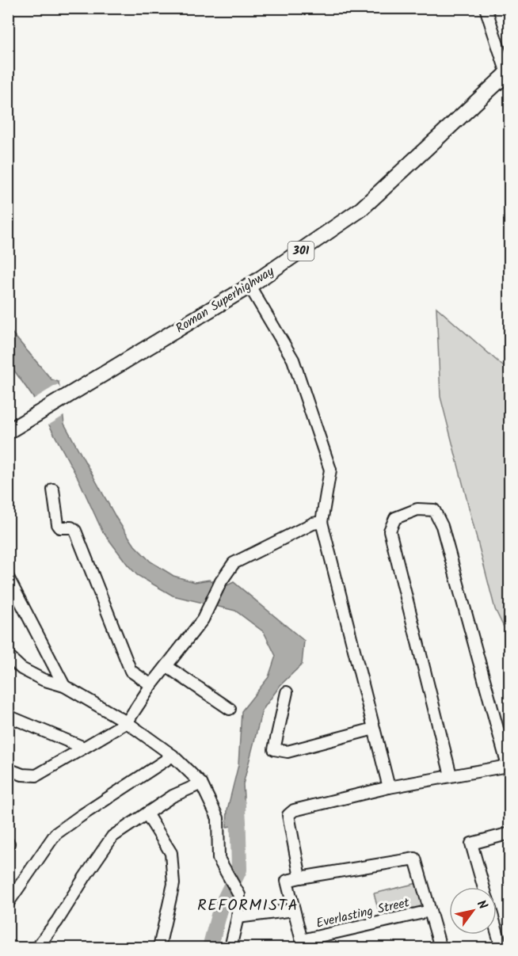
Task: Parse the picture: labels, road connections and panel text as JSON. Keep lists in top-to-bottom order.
{
  "streets": {
    "main road": ["301", "Roman Superhighway"],
    "street": ["Everlasting Street"]
  },
  "districts": ["REFORMISTA"],
  "north": "top right"
}
